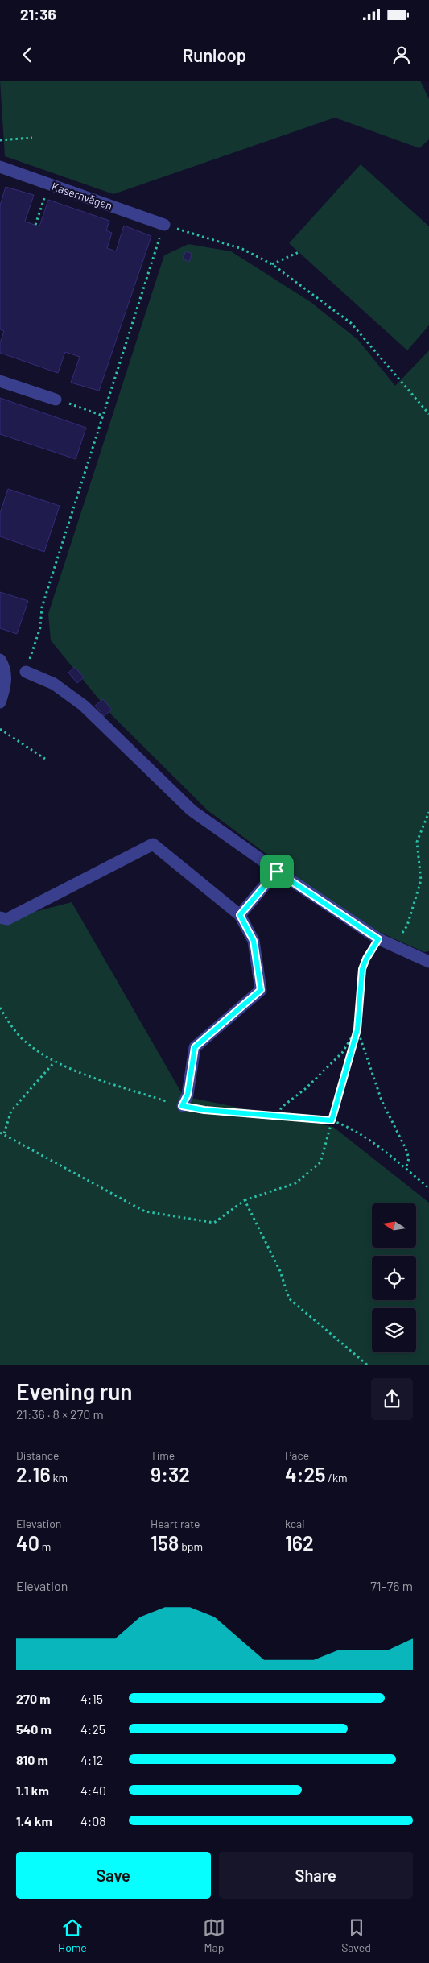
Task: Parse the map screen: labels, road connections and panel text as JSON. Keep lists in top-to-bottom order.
{
  "streets": {
    "street": ["Kasernvägen"]
  },
  "north": "left",
  "page": {
    "status": "21:36",
    "header": "Runloop",
    "heading": ["Evening run", "21:36 · 8 × 270 m"],
    "stats": [
      ["Distance", "2.16 km"],
      ["Time", "9:32"],
      ["Pace", "4:25 /km"],
      ["Elevation", "40 m"],
      ["Heart rate", "158 bpm"],
      ["kcal", "162"]
    ],
    "chart": ["Elevation", "71–76 m"],
    "list": [
      {
        "name": "270 m",
        "note": "4:15"
      },
      {
        "name": "540 m",
        "note": "4:25"
      },
      {
        "name": "810 m",
        "note": "4:12"
      },
      {
        "name": "1.1 km",
        "note": "4:40"
      },
      {
        "name": "1.4 km",
        "note": "4:08"
      }
    ],
    "buttons": ["Save", "Share"],
    "tabs": ["Home", "Map", "Saved"]
  }
}
